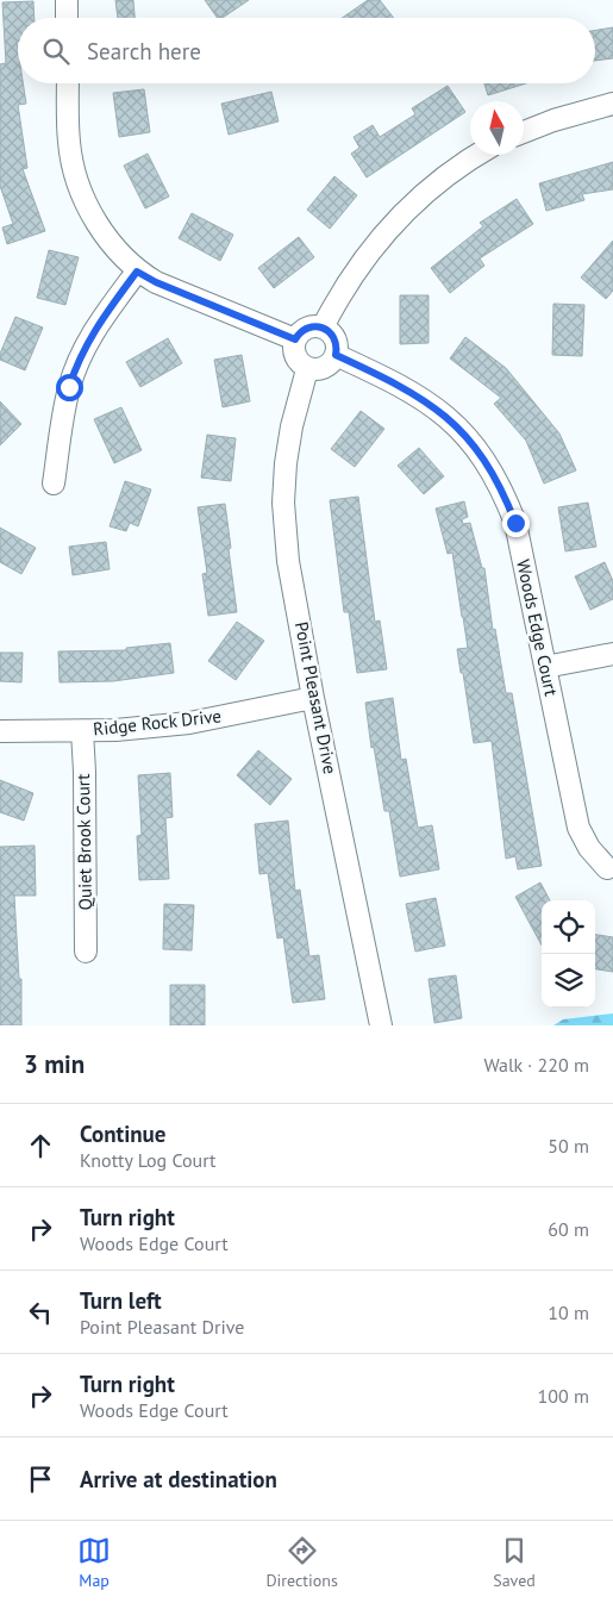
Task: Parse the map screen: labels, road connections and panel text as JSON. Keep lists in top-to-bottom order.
{
  "streets": {
    "street": [
      "Woods Edge Court",
      "Point Pleasant Drive",
      "Ridge Rock Drive",
      "Quiet Brook Court"
    ]
  },
  "crossings": [
    ["Woods Edge Court", "Point Pleasant Drive"],
    ["Point Pleasant Drive", "Ridge Rock Drive"],
    ["Ridge Rock Drive", "Quiet Brook Court"]
  ],
  "north": "top",
  "page": {
    "search": "Search here",
    "heading": ["3 min", "Walk · 220 m"],
    "list": [
      ["Continue", "Knotty Log Court", "50 m"],
      ["Turn right", "Woods Edge Court", "60 m"],
      ["Turn left", "Point Pleasant Drive", "10 m"],
      ["Turn right", "Woods Edge Court", "100 m"],
      "Arrive at destination"
    ],
    "nav": ["Map", "Directions", "Saved"]
  }
}
